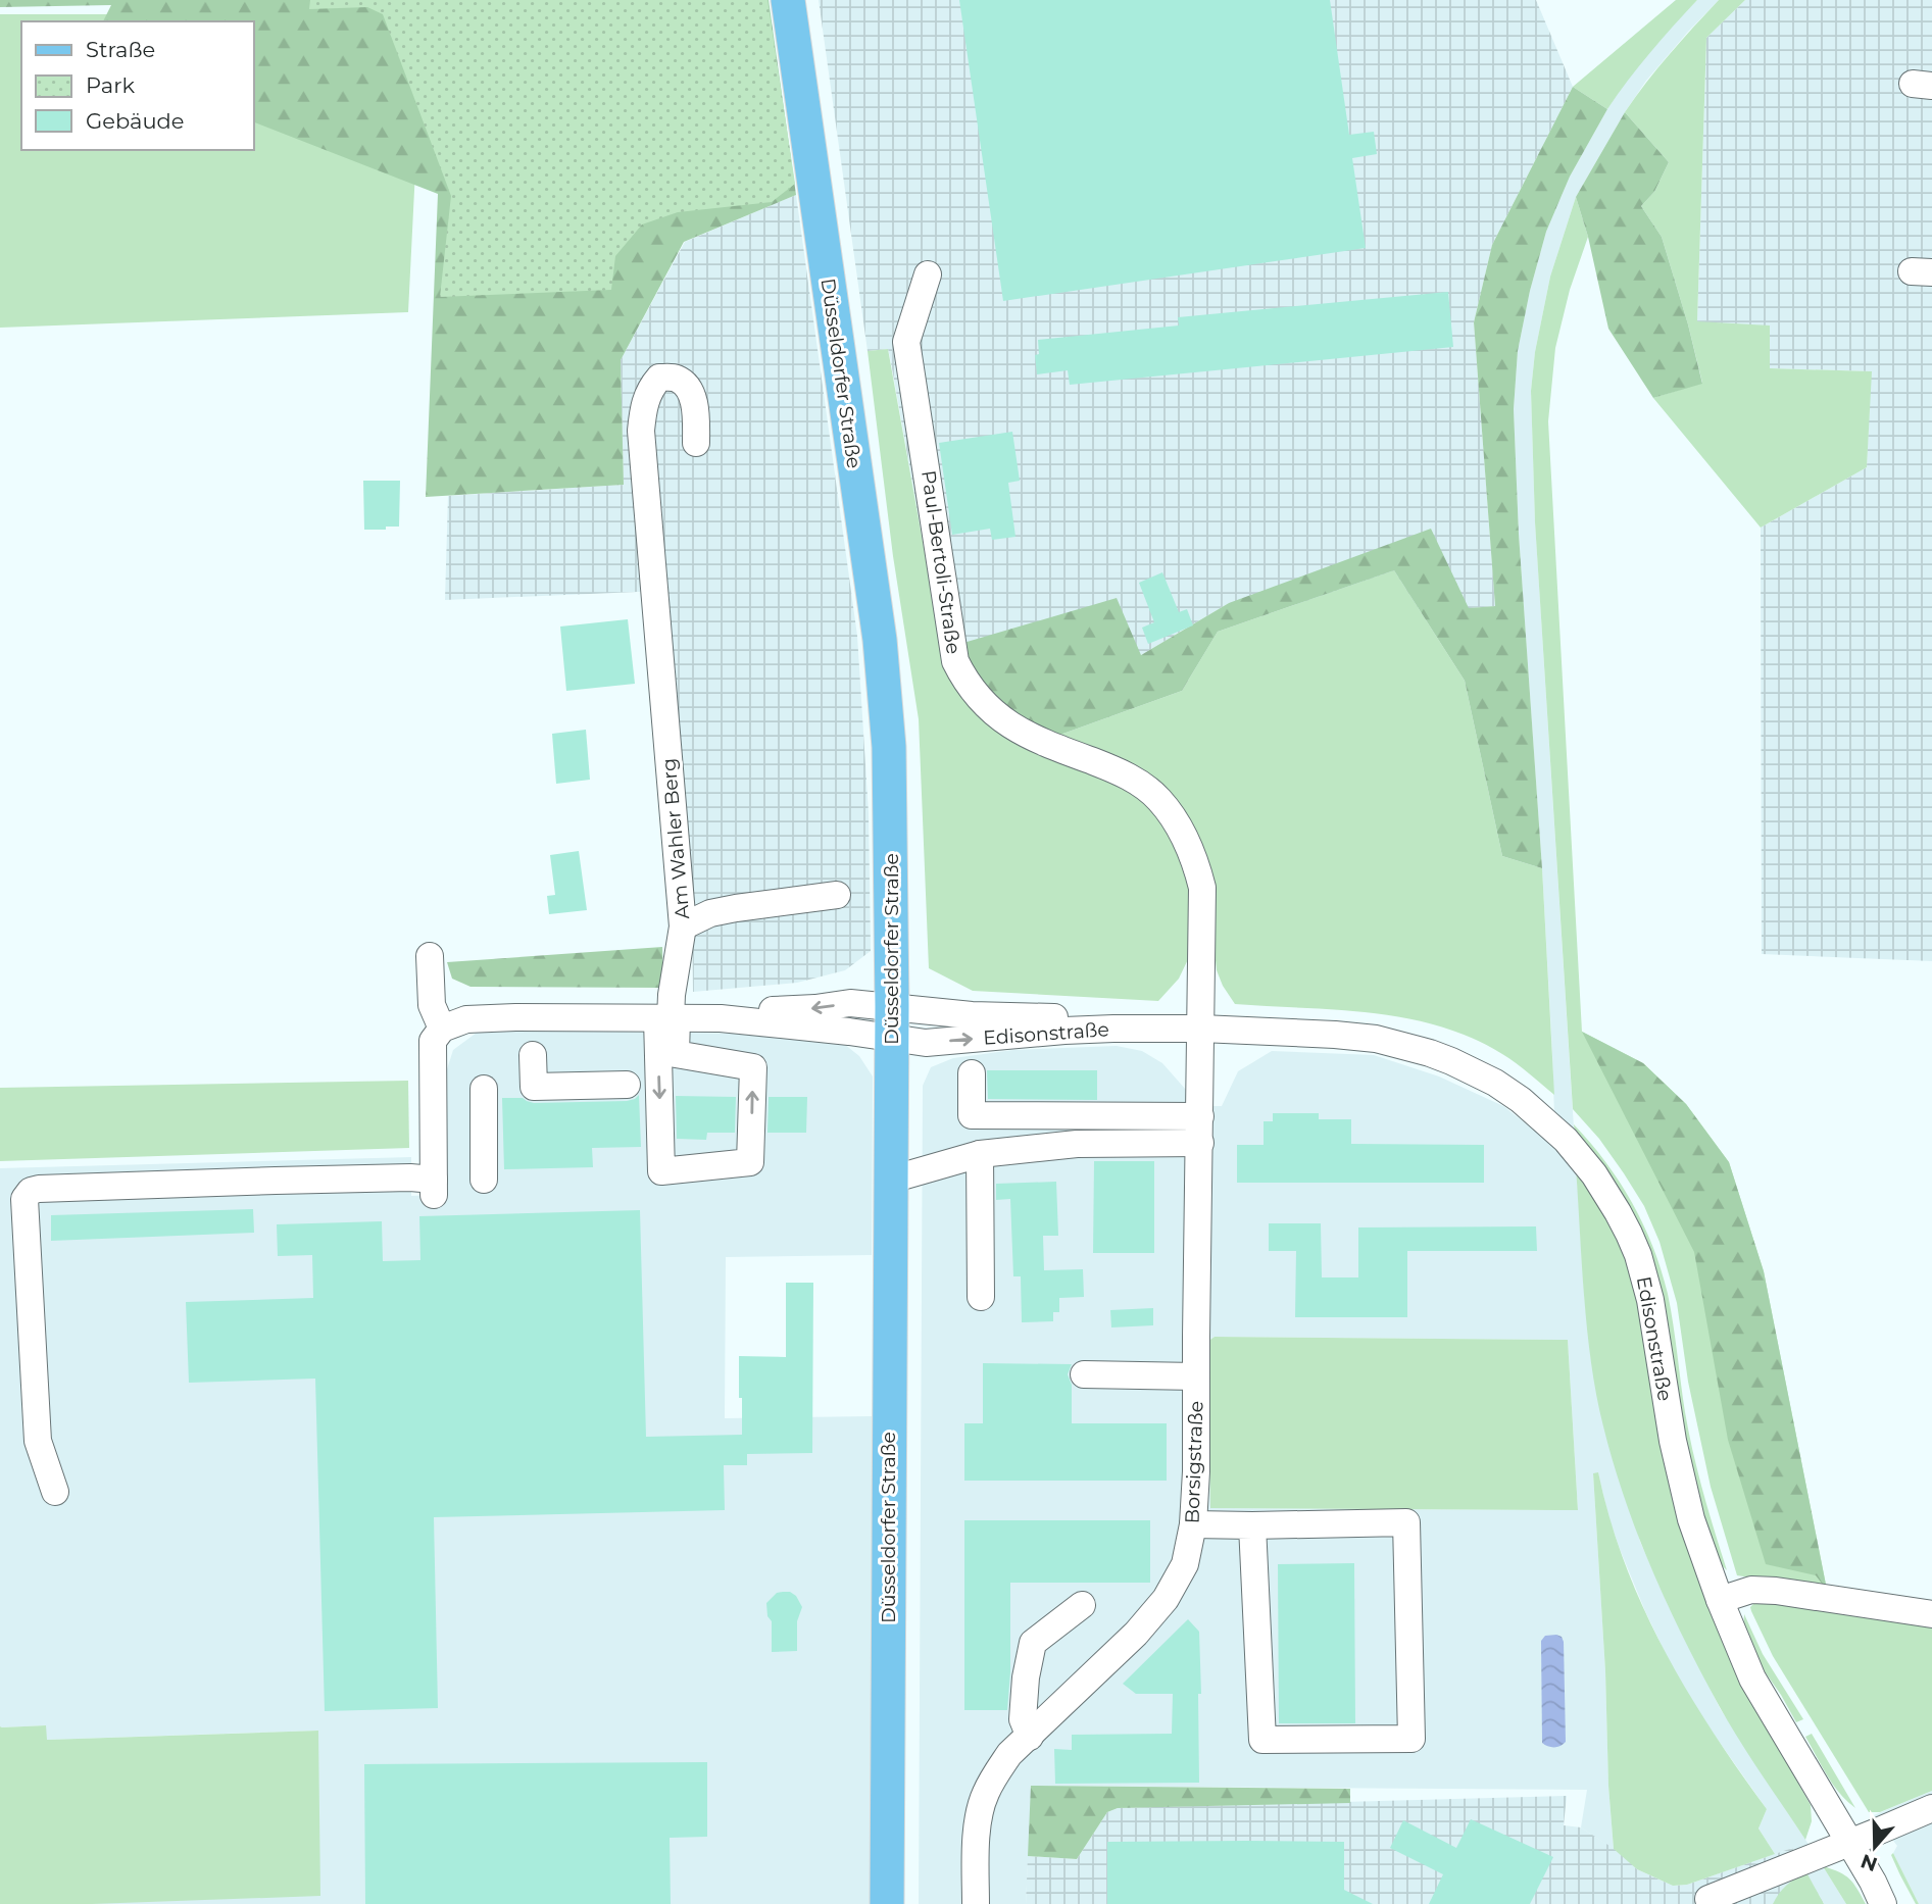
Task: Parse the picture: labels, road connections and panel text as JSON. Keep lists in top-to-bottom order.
{
  "streets": {
    "main road": ["Düsseldorfer Straße"],
    "street": [
      "Paul-Bertoli-Straße",
      "Am Wahler Berg",
      "Edisonstraße",
      "Borsigstraße"
    ]
  },
  "crossings": [
    ["Düsseldorfer Straße", "Edisonstraße"],
    ["Paul-Bertoli-Straße", "Edisonstraße"],
    ["Paul-Bertoli-Straße", "Borsigstraße"],
    ["Edisonstraße", "Borsigstraße"]
  ],
  "legend": ["Straße", "Park", "Gebäude"],
  "north": "bottom"
}
